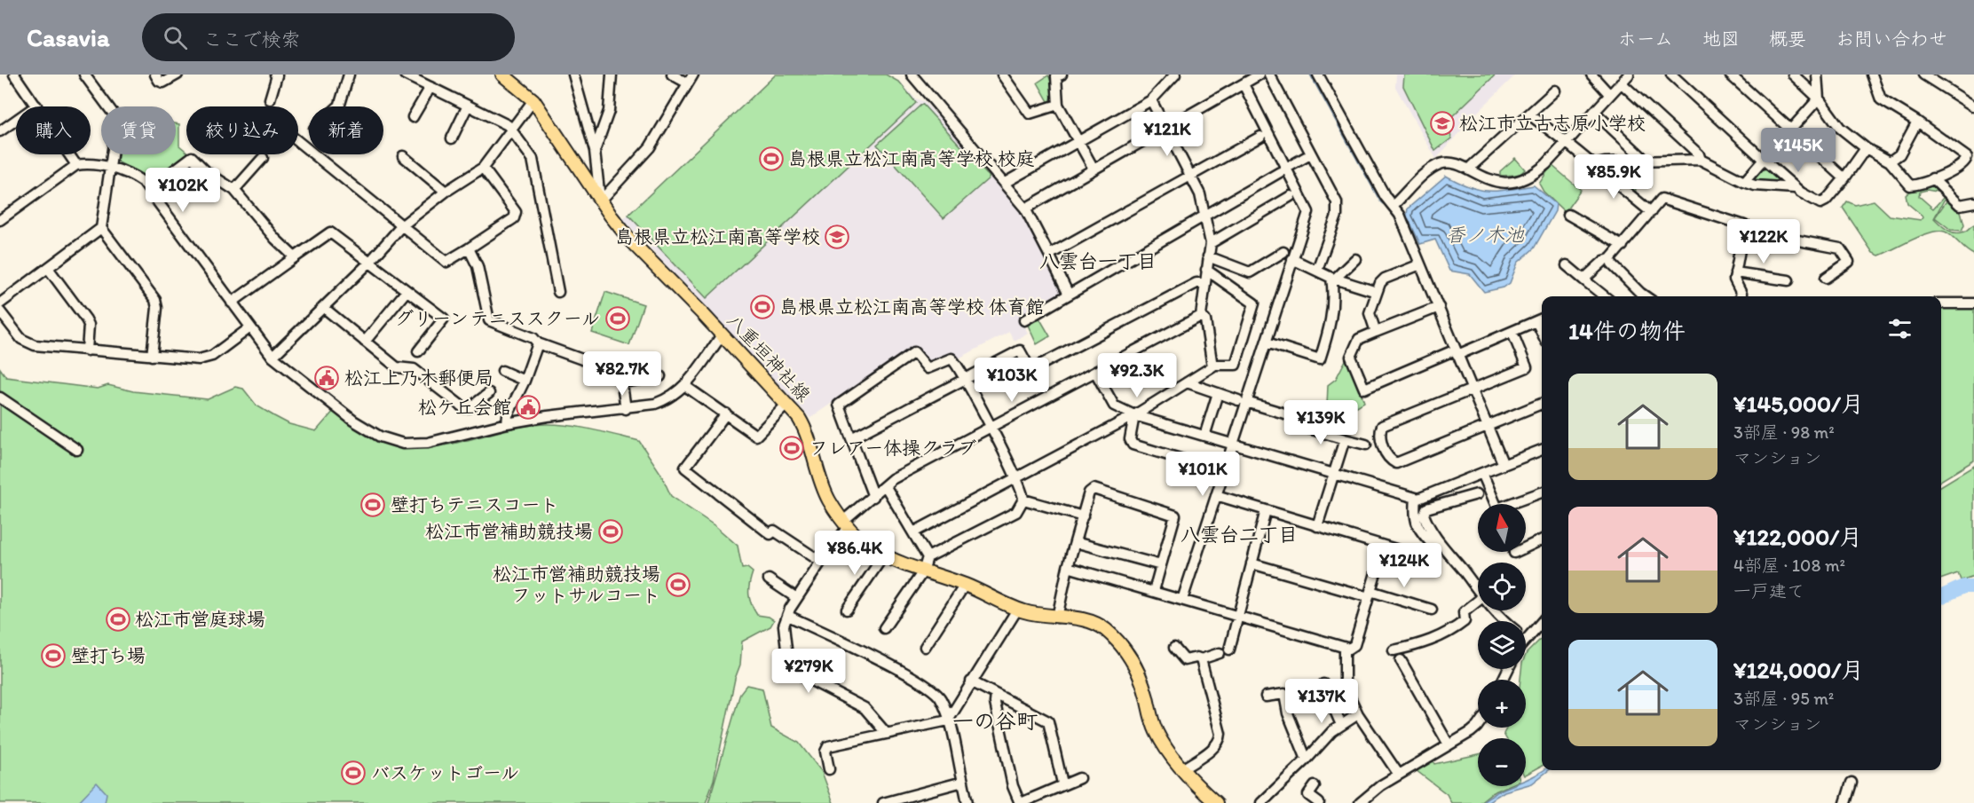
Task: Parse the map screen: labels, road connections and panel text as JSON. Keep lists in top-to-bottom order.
{
  "streets": {
    "main road": ["八重垣神社線"]
  },
  "districts": ["八雲台一丁目", "八雲台二丁目", "一の谷町"],
  "water": ["香ノ木池"],
  "places": {
    "school or university": ["松江市立古志原小学校", "島根県立松江南高等学校"],
    "sports": [
      "島根県立松江南高等学校 校庭",
      "島根県立松江南高等学校 体育館",
      "グリーンテニススクール",
      "フレアー体操クラブ",
      "壁打ちテニスコート",
      "松江市営補助競技場",
      "松江市営補助競技場 フットサルコート",
      "松江市営庭球場",
      "壁打ち場",
      "バスケットゴール"
    ],
    "public building": ["松江上乃木郵便局", "松ケ丘会館"]
  },
  "north": "top",
  "page": {
    "header": "Casavia",
    "search": "ここで検索",
    "nav": [
      "ホーム",
      "地図",
      "概要",
      "お問い合わせ"
    ],
    "chip": [
      "購入",
      "賃貸",
      "絞り込み",
      "新着"
    ],
    "price": [
      "¥121K",
      "¥145K",
      "¥85.9K",
      "¥102K",
      "¥122K",
      "¥82.7K",
      "¥92.3K",
      "¥103K",
      "¥139K",
      "¥101K",
      "¥86.4K",
      "¥124K",
      "¥279K",
      "¥137K"
    ],
    "heading": "14件の物件",
    "list": [
      {
        "name": "¥145,000/月",
        "note": "3部屋 · 98 m² · マンション"
      },
      {
        "name": "¥122,000/月",
        "note": "4部屋 · 108 m² · 一戸建て"
      },
      {
        "name": "¥124,000/月",
        "note": "3部屋 · 95 m² · マンション"
      }
    ],
    "map_buttons": ["+", "−"]
  }
}
